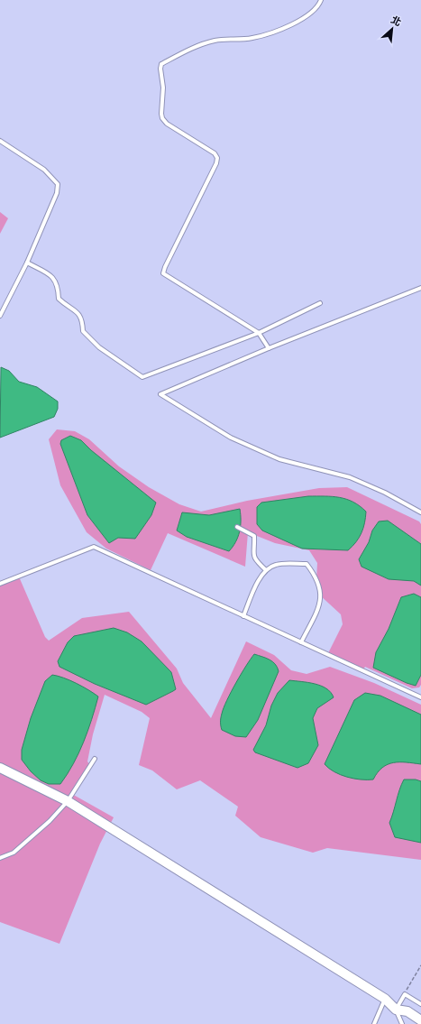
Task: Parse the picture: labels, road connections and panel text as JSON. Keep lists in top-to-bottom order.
{
  "north": "top right"
}
